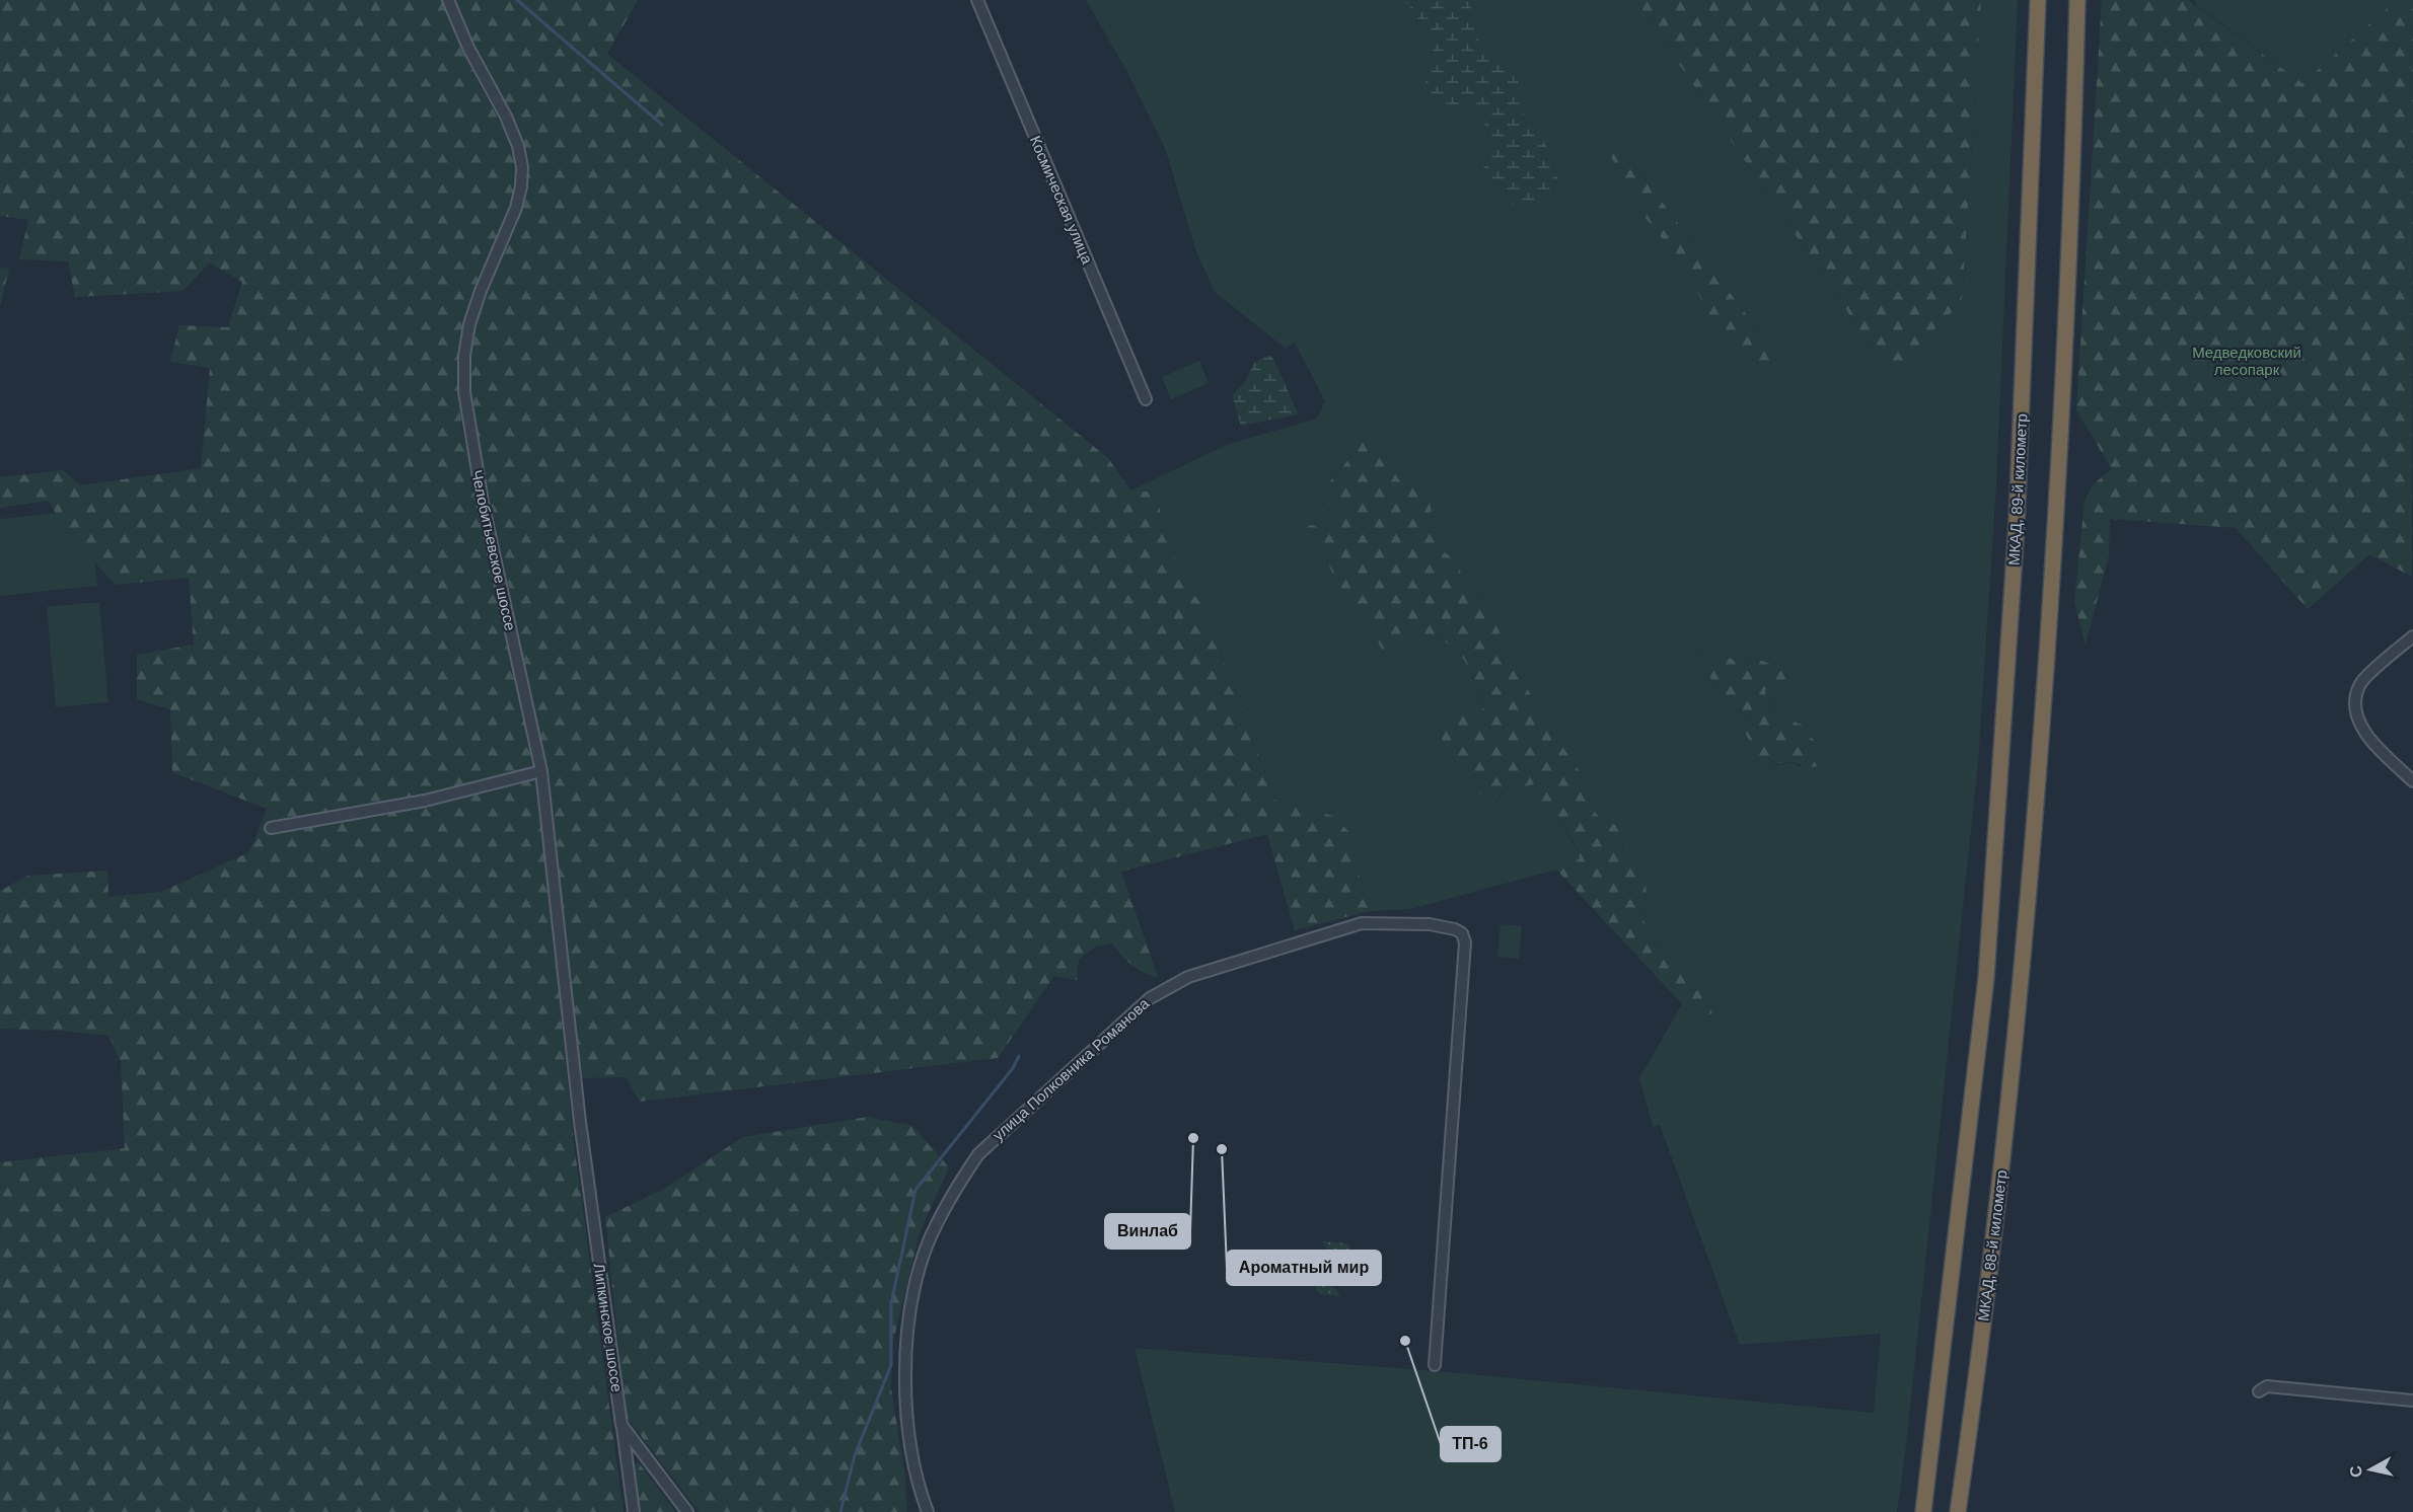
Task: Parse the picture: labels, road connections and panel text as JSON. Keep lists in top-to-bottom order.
{
  "streets": {
    "highway": ["МКАД, 89-й километр", "МКАД, 88-й километр"],
    "street": [
      "Космическая улица",
      "Челобитьевское шоссе",
      "улица Полковника Романова",
      "Липкинское шоссе"
    ]
  },
  "crossings": [
    ["Челобитьевское шоссе", "Липкинское шоссе"]
  ],
  "parks": ["Медведковский лесопарк"],
  "places": ["Винлаб", "Ароматный мир", "ТП-6"],
  "north": "left"
}
